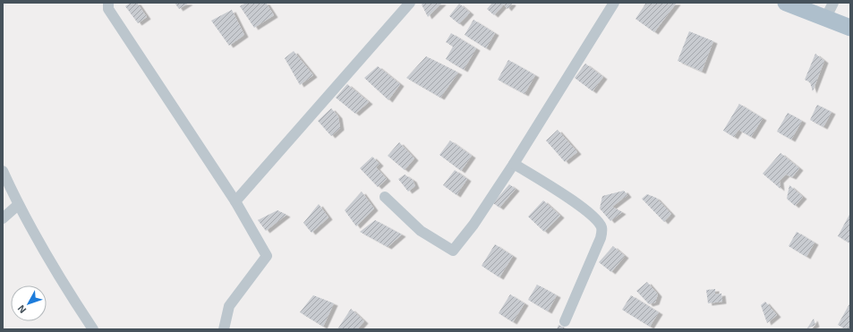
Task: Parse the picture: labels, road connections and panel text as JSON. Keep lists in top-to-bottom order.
{
  "north": "bottom left"
}
